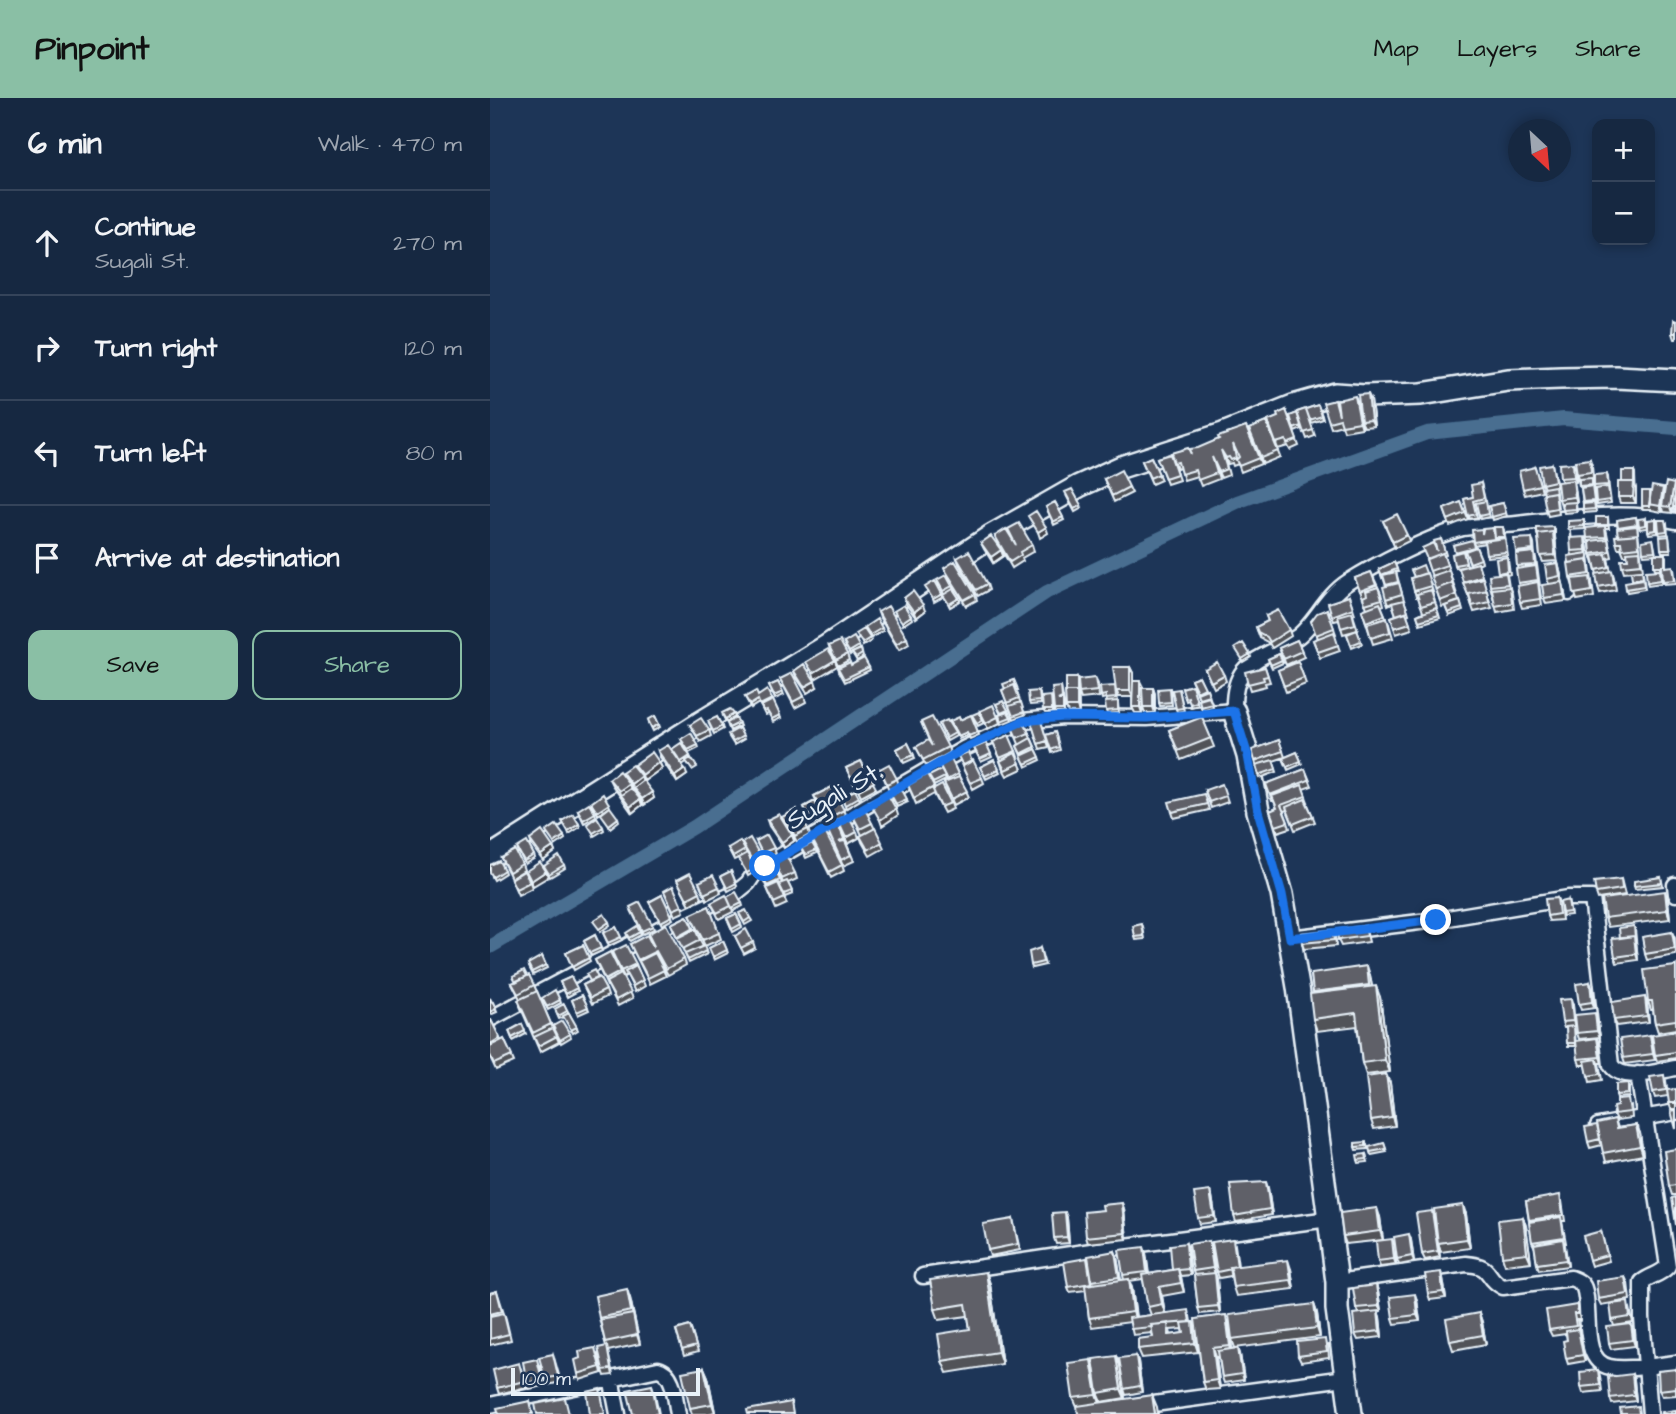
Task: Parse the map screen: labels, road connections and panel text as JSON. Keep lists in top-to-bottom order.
{
  "streets": {
    "street": ["Sugali St."]
  },
  "scale_bar": "100 m",
  "north": "bottom right",
  "page": {
    "header": "Pinpoint",
    "nav": ["Map", "Layers", "Share"],
    "heading": ["6 min", "Walk · 470 m"],
    "map_buttons": ["+", "−"],
    "list": [
      ["Continue", "Sugali St.", "270 m"],
      ["Turn right", "120 m"],
      ["Turn left", "80 m"],
      "Arrive at destination"
    ],
    "buttons": ["Save", "Share"],
    "scale": "100 m"
  }
}
